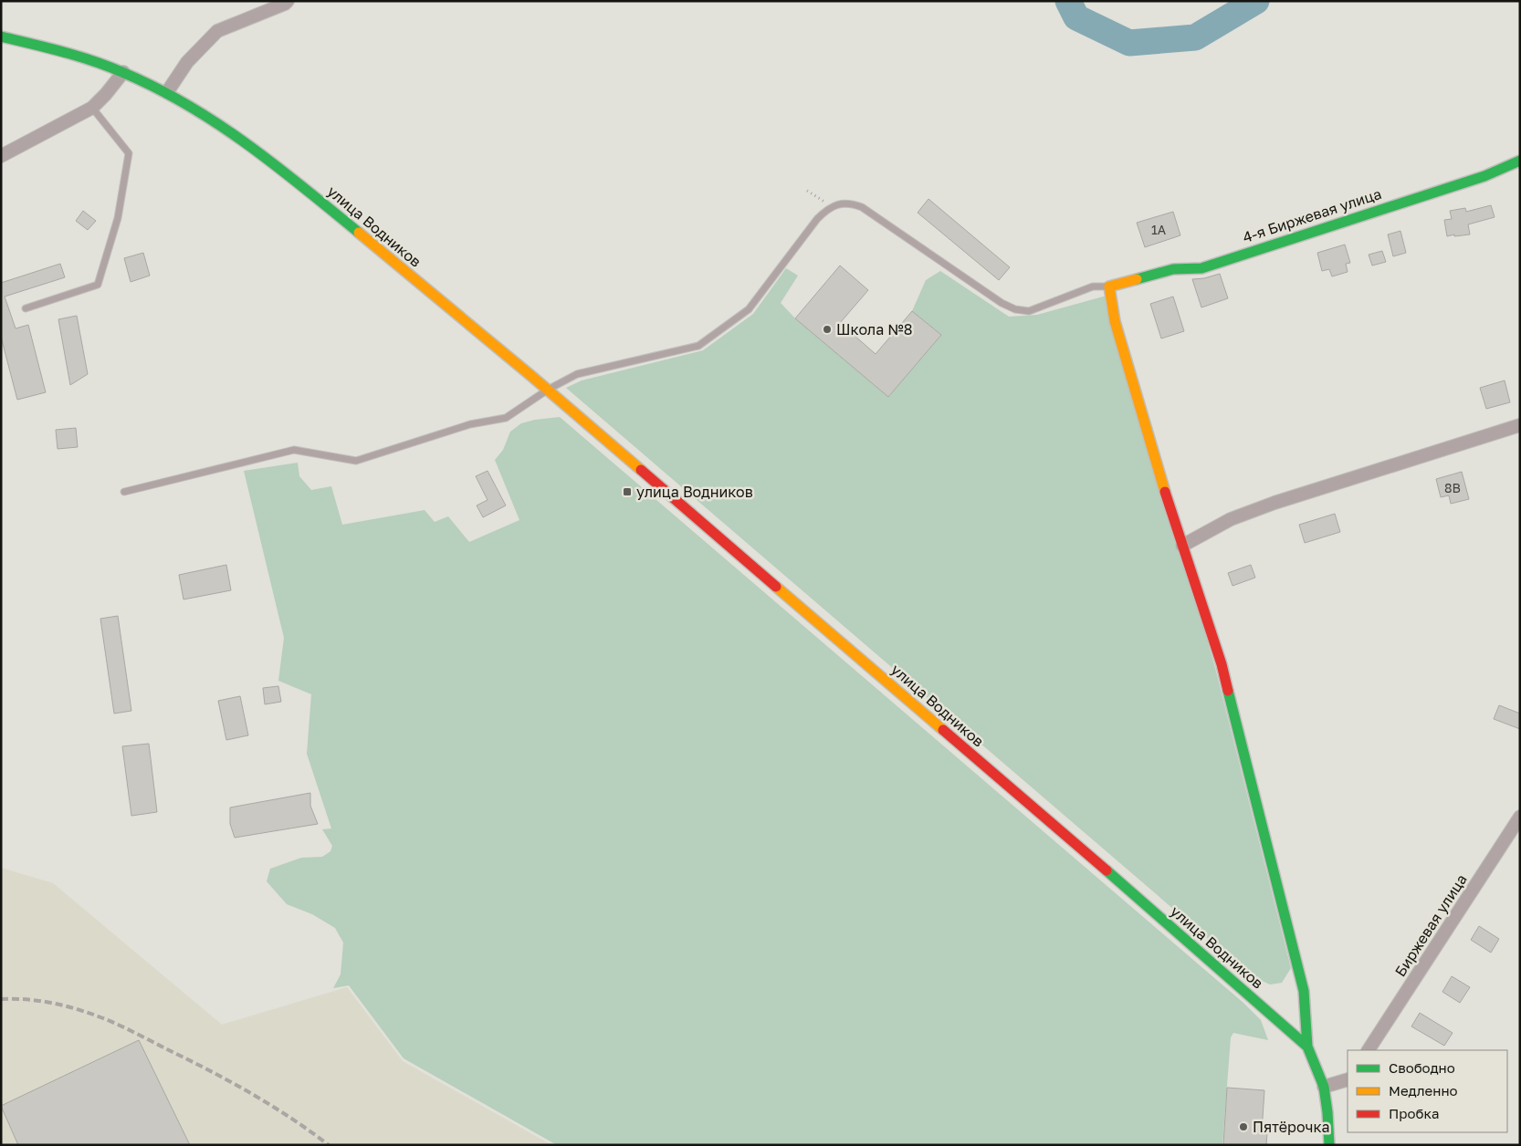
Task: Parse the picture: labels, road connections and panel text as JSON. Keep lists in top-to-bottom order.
{
  "streets": {
    "main road": ["4-я Биржевая улица", "улица Водников"],
    "street": ["Биржевая улица"]
  },
  "places": {
    "other": ["Школа №8", "Пятёрочка"],
    "transit": ["улица Водников"]
  },
  "house_numbers": ["1А", "8В"],
  "legend": ["Свободно", "Медленно", "Пробка"]
}
